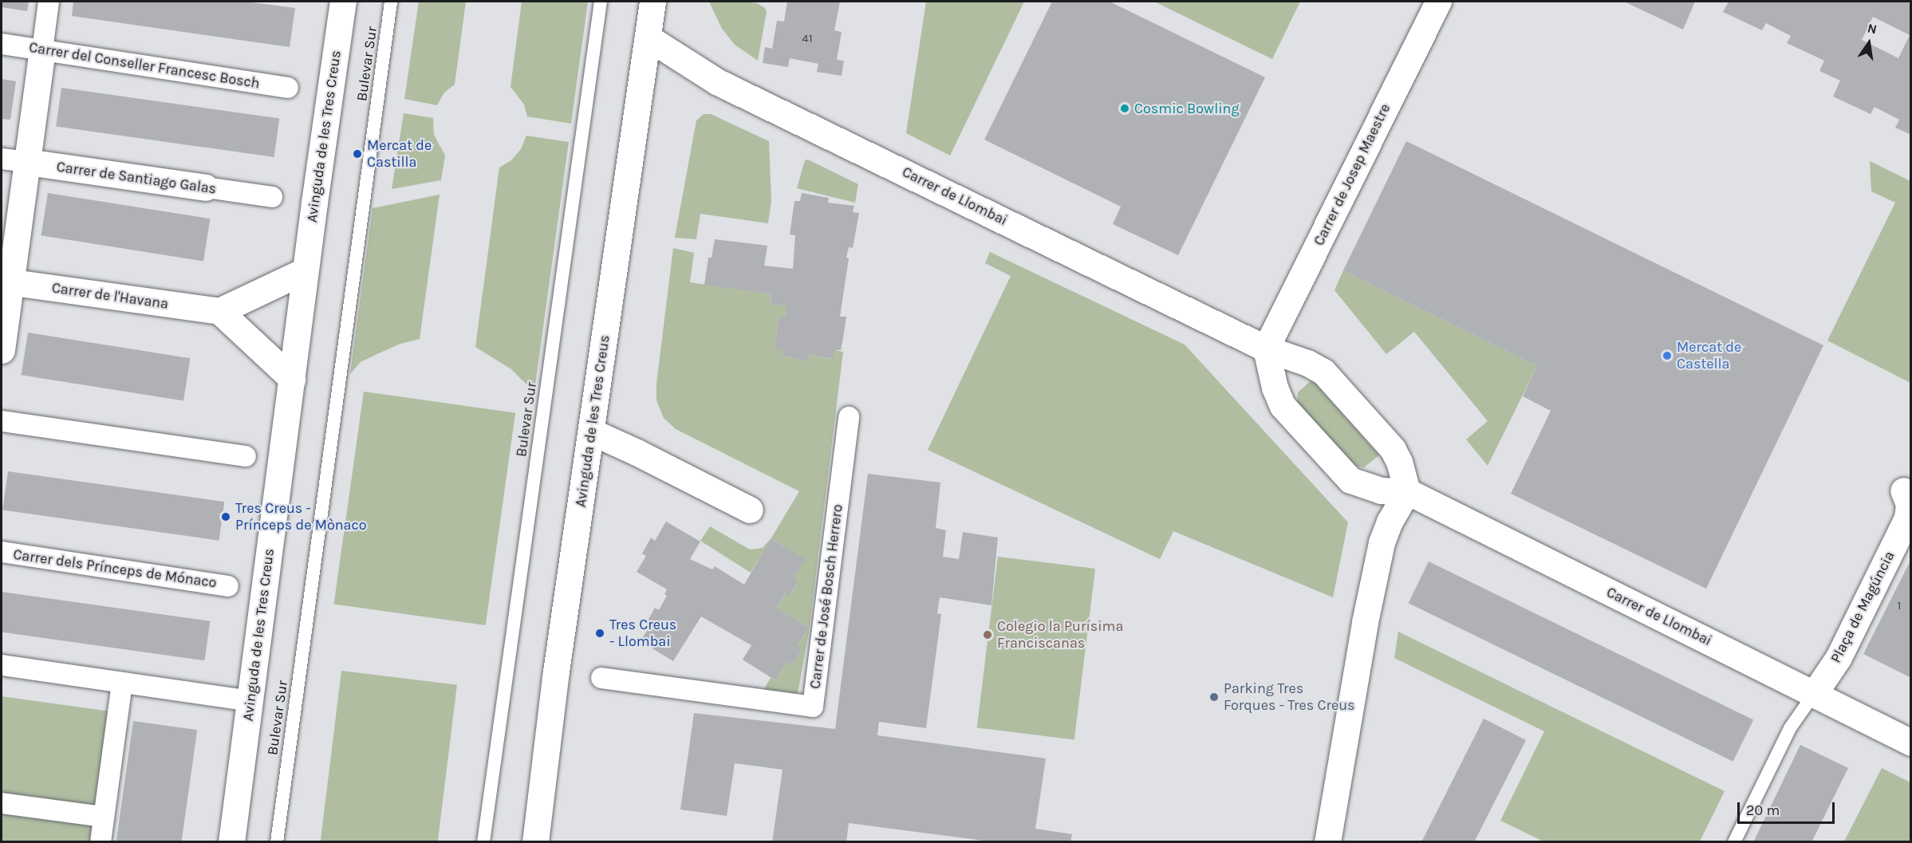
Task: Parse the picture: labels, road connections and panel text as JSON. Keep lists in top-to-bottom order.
{
  "streets": {
    "street": [
      "Carrer del Conseller Francesc Bosch",
      "Avinguda de les Tres Creus",
      "Carrer de Josep Maestre",
      "Carrer de Santiago Galas",
      "Carrer de Llombai",
      "Carrer de l'Havana",
      "Carrer dels Prínceps de Mónaco",
      "Carrer de José Bosch Herrero",
      "Plaça de Magúncia"
    ],
    "lane": ["Bulevar Sur"]
  },
  "crossings": [
    ["Avinguda de les Tres Creus", "Carrer de Llombai"],
    ["Carrer de Josep Maestre", "Carrer de Llombai"],
    ["Carrer de Llombai", "Plaça de Magúncia"]
  ],
  "places": [
    "Cosmic Bowling",
    "Mercat de Castilla",
    "Mercat de Castella",
    "Tres Creus - Prínceps de Mònaco",
    "Tres Creus - Llombai",
    "Colegio la Purísima Franciscanas",
    "Parking Tres Forques - Tres Creus"
  ],
  "house_numbers": ["41", "1"],
  "scale_bar": "20 m",
  "north": "top"
}
